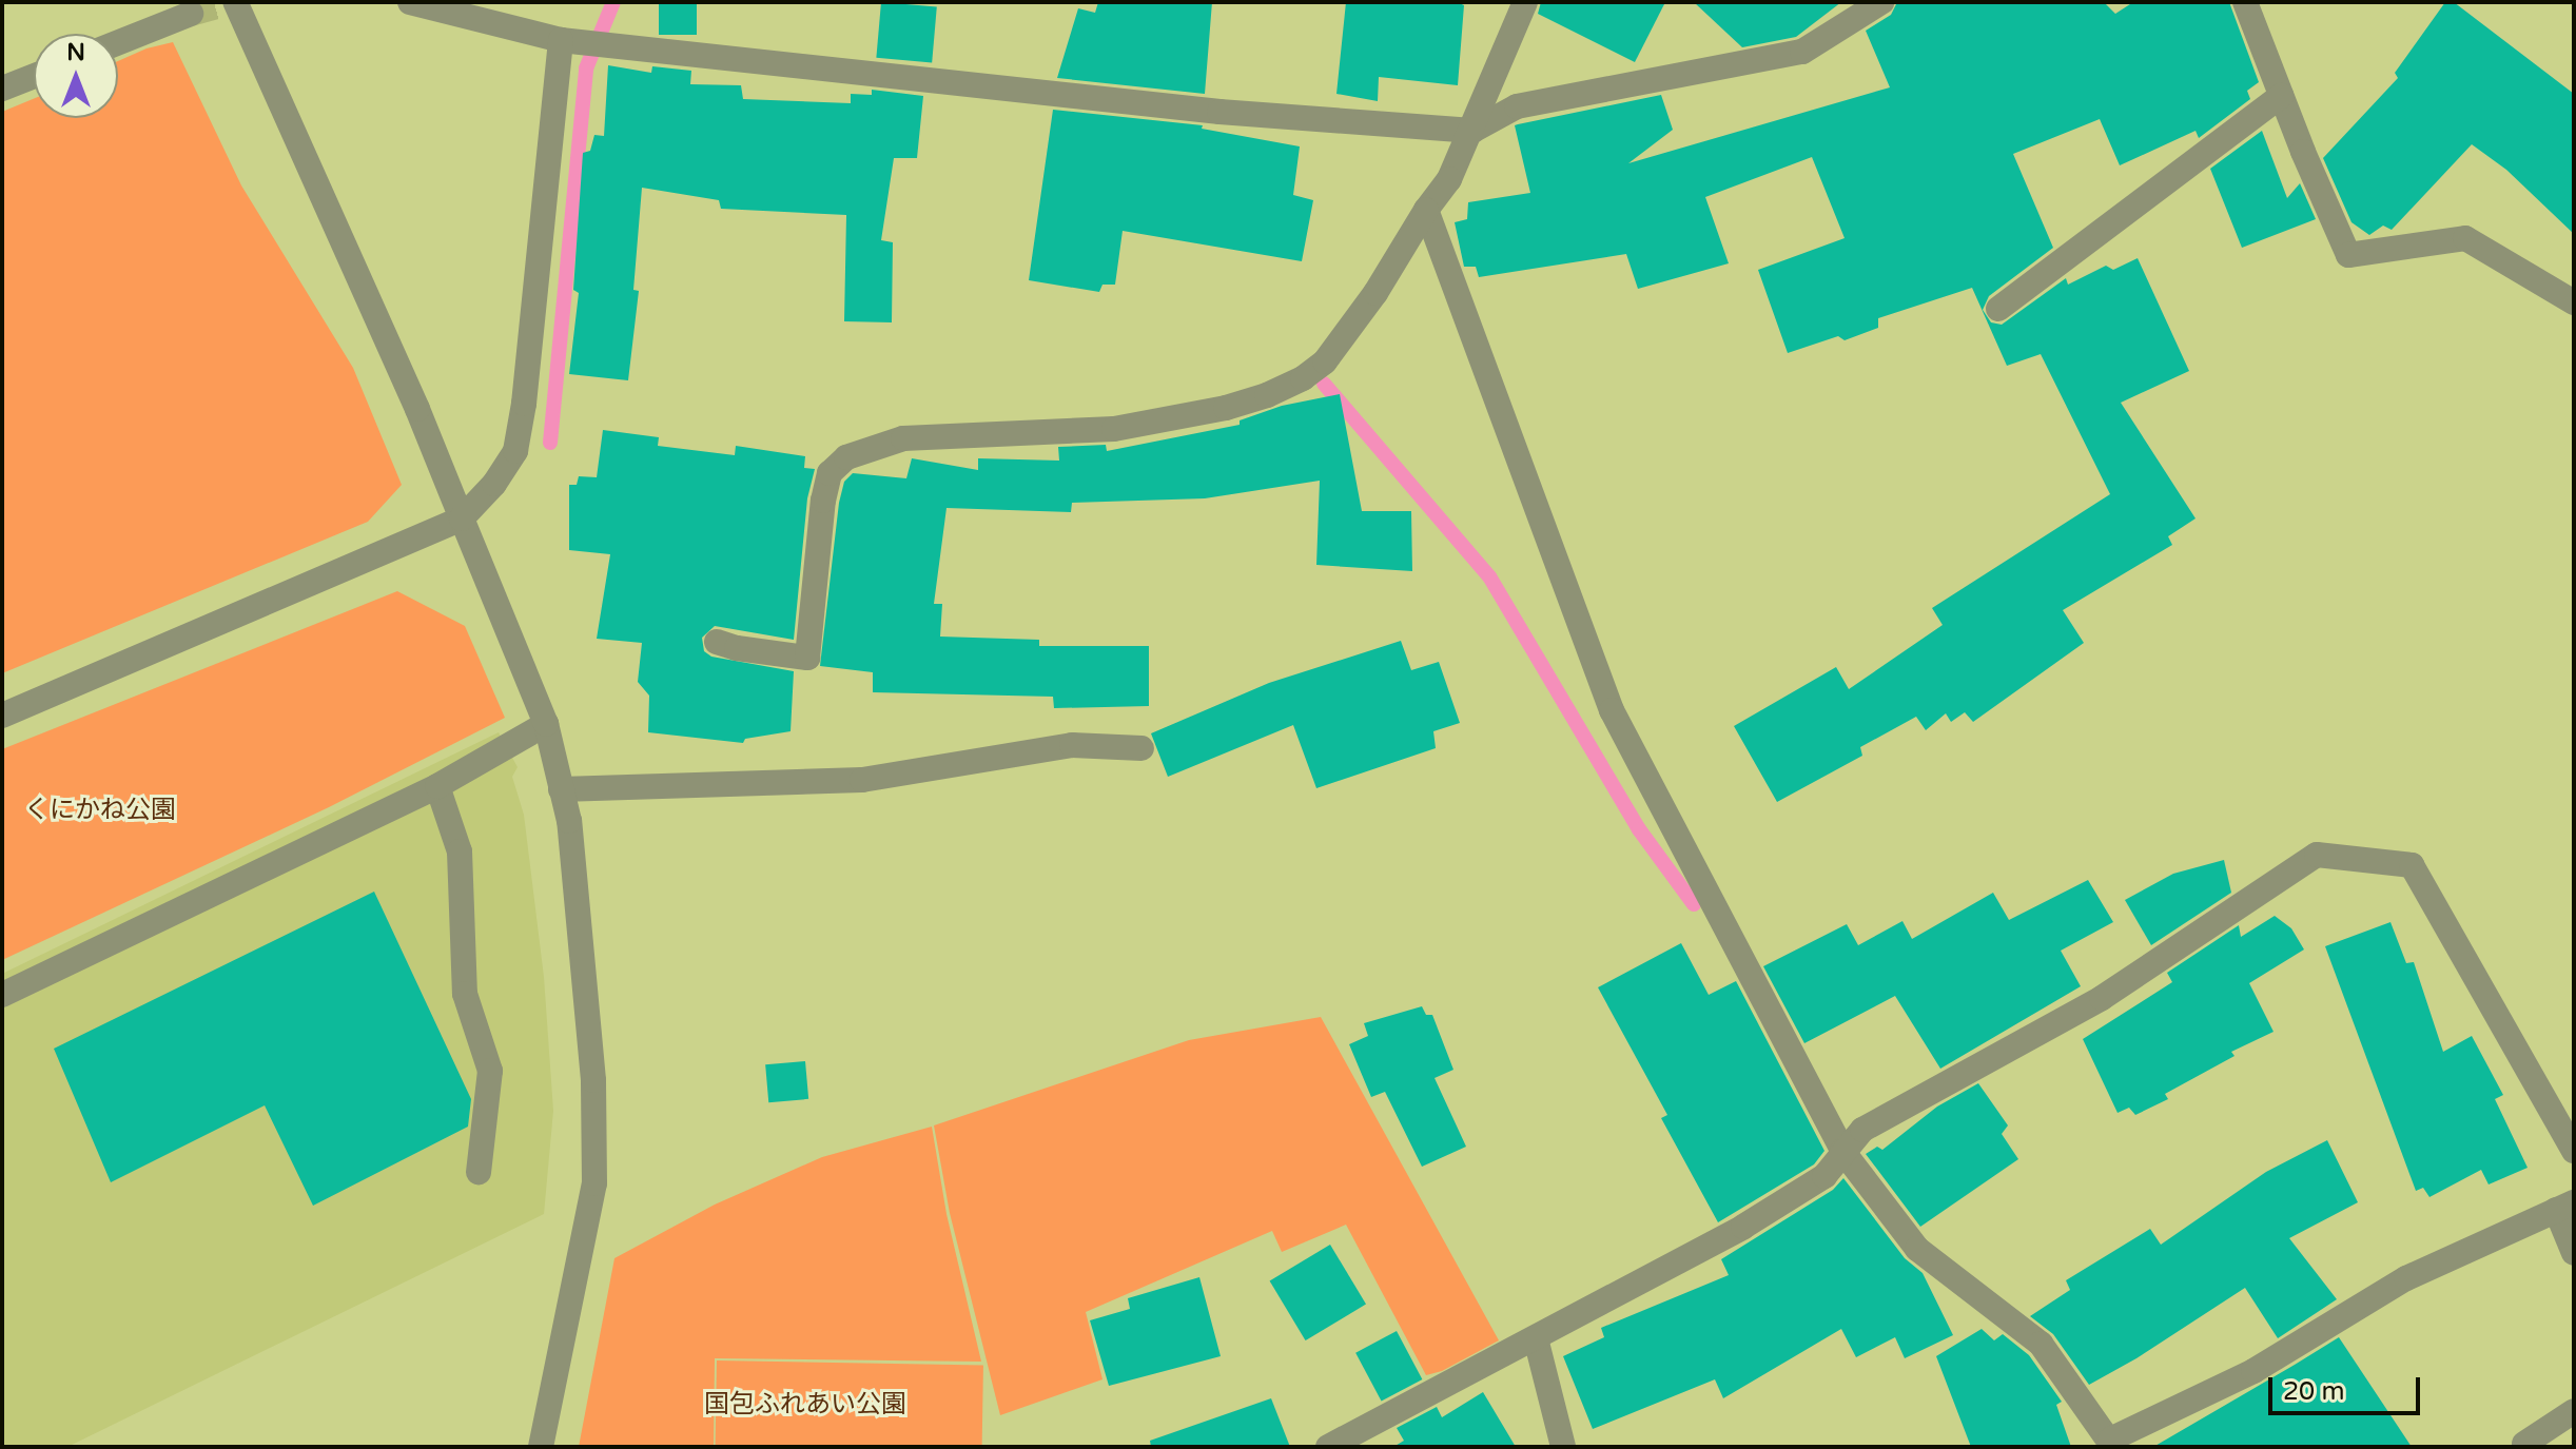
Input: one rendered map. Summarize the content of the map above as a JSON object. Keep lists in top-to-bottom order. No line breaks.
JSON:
{"parks":["くにかね公園","国包ふれあい公園"],"scale_bar":"20 m","north":"top"}
